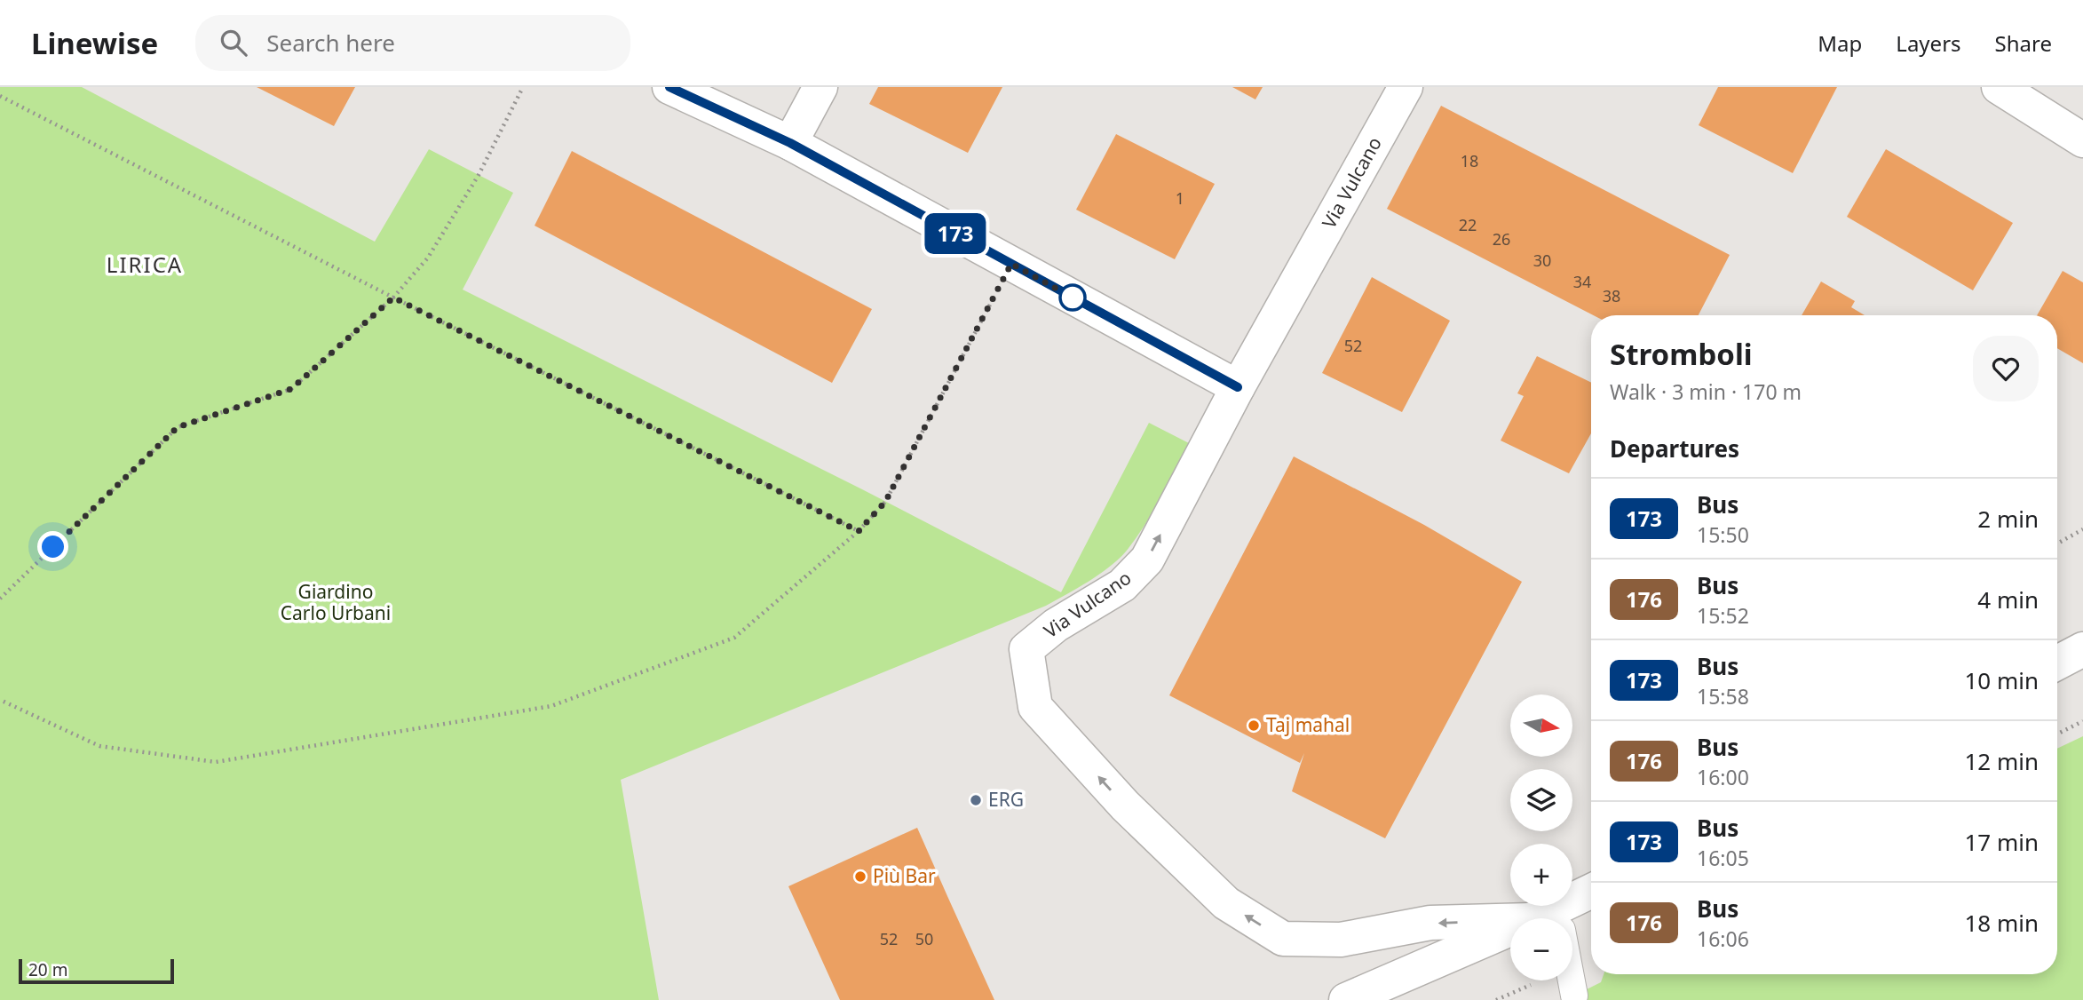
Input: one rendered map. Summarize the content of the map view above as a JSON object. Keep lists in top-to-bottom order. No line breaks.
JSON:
{"streets":{"street":["Via Vulcano"]},"districts":["LIRICA"],"parks":["Giardino Carlo Urbani"],"places":["Taj mahal","ERG","Più Bar"],"lines":["bus line 173"],"house_numbers":["18","1","22","26","30","34","38","52","52","50"],"scale_bar":"20 m","north":"right","page":{"header":"Linewise","search":"Search here","nav":["Map","Layers","Share"],"on_map":"173","heading":[["Stromboli","Walk · 3 min · 170 m"],"Departures"],"list":[{"mark":"173","name":"Bus","note":"15:50","value":"2 min"},{"mark":"176","name":"Bus","note":"15:52","value":"4 min"},{"mark":"173","name":"Bus","note":"15:58","value":"10 min"},{"mark":"176","name":"Bus","note":"16:00","value":"12 min"},{"mark":"173","name":"Bus","note":"16:05","value":"17 min"},{"mark":"176","name":"Bus","note":"16:06","value":"18 min"}],"map_buttons":["+","−"],"scale":"20 m"}}
